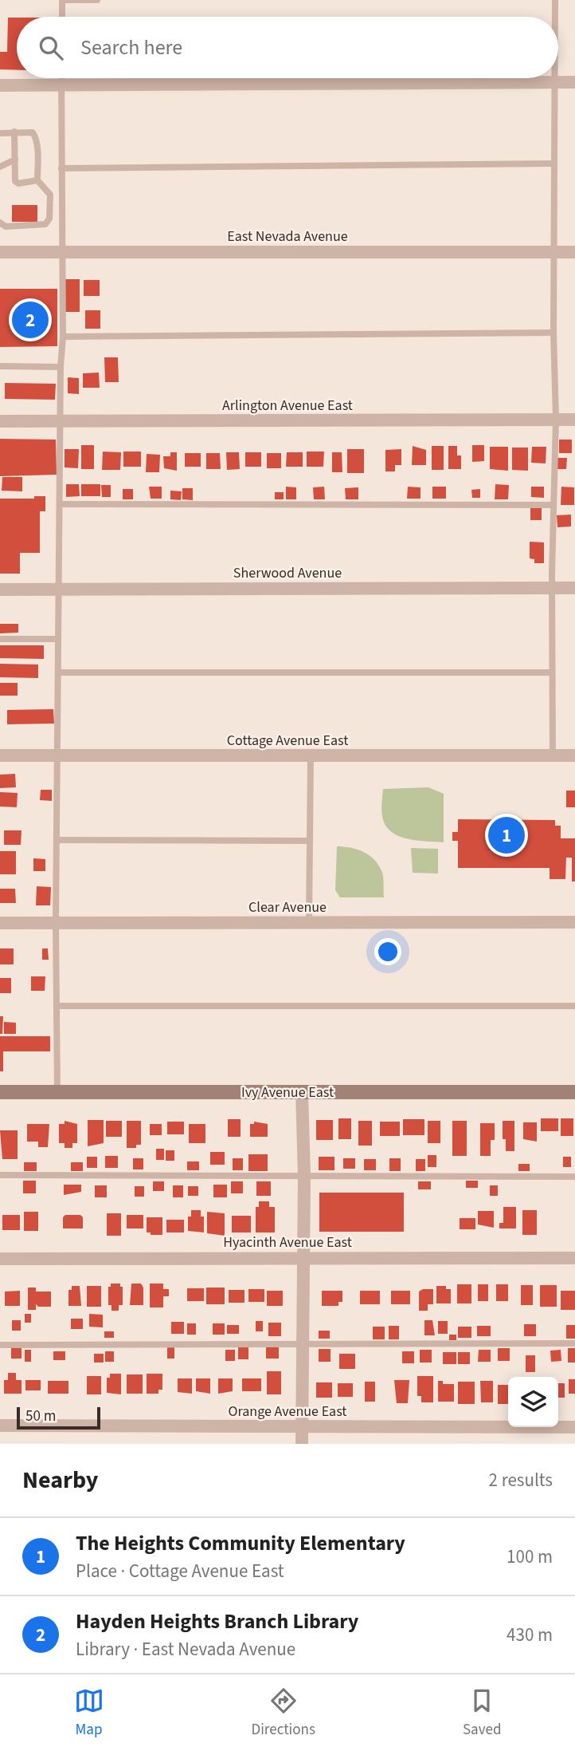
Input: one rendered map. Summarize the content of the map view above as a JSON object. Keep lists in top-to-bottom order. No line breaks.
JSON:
{"streets":{"street":["East Nevada Avenue","Arlington Avenue East","Sherwood Avenue","Cottage Avenue East","Clear Avenue","Ivy Avenue East","Hyacinth Avenue East","Orange Avenue East"]},"scale_bar":"50 m","page":{"search":"Search here","pins":["2","1"],"scale":"50 m","heading":["Nearby","2 results"],"list":[{"mark":"1","name":"The Heights Community Elementary","note":"Place · Cottage Avenue East","value":"100 m"},{"mark":"2","name":"Hayden Heights Branch Library","note":"Library · East Nevada Avenue","value":"430 m"}],"nav":["Map","Directions","Saved"]}}
